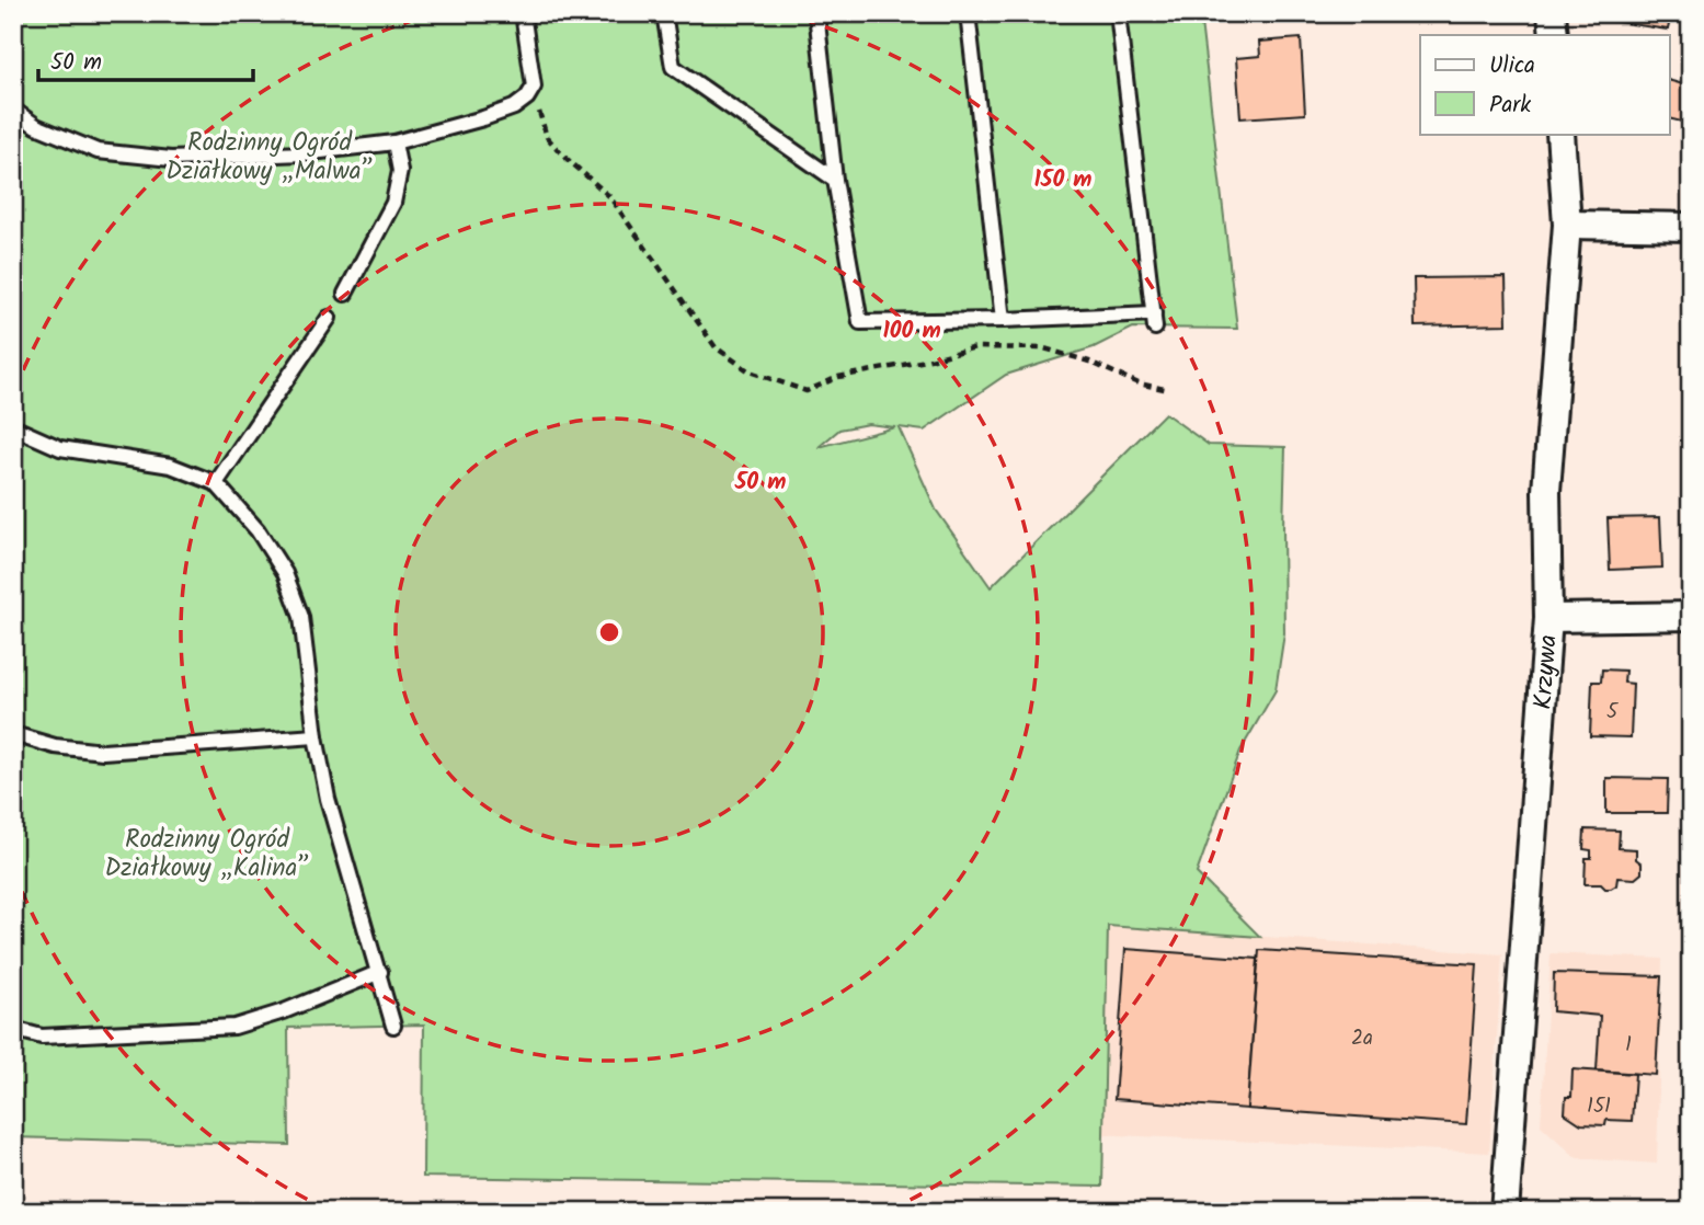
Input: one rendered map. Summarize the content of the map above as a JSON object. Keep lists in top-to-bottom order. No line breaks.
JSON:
{"streets":{"street":["Krzywa"]},"parks":["Rodzinny Ogród Działkowy „Malwa”","Rodzinny Ogród Działkowy „Kalina”"],"house_numbers":["5","2a","1","151"],"legend":["Ulica","Park"],"scale_bar":"50 m","rings":["150 m","100 m","50 m"]}
